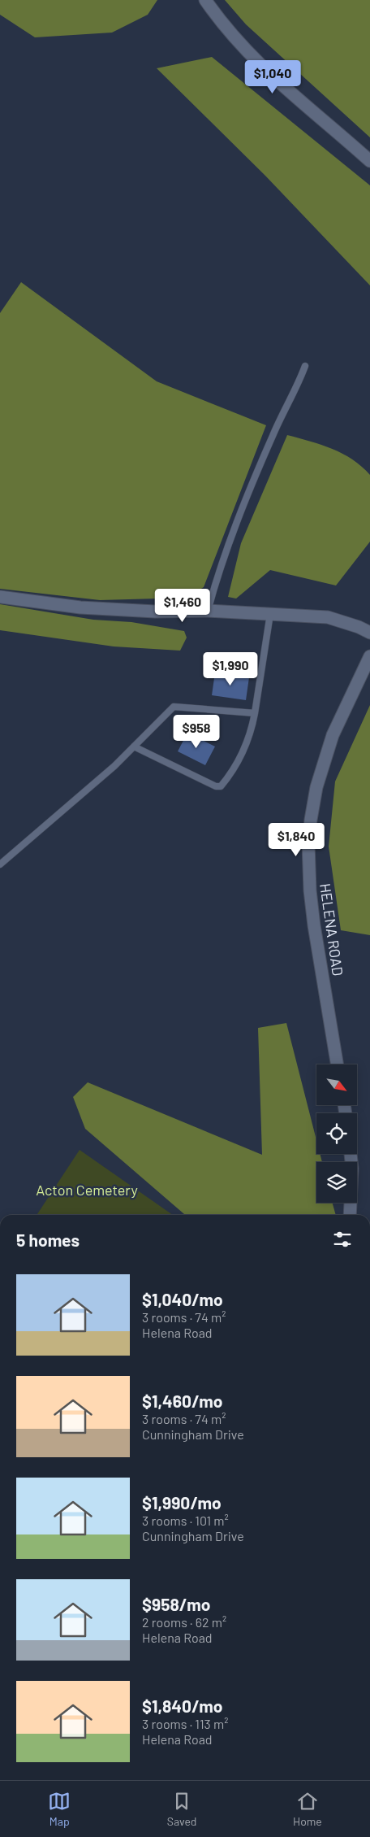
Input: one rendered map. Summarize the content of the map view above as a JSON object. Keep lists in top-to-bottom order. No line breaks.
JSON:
{"streets":{"main road":["HELENA ROAD"]},"parks":["Acton Cemetery"],"north":"bottom right","page":{"price":["$1,040","$1,460","$1,990","$958","$1,840"],"heading":"5 homes","list":[{"name":"$1,040/mo","note":"3 rooms · 74 m² · Helena Road"},{"name":"$1,460/mo","note":"3 rooms · 74 m² · Cunningham Drive"},{"name":"$1,990/mo","note":"3 rooms · 101 m² · Cunningham Drive"},{"name":"$958/mo","note":"2 rooms · 62 m² · Helena Road"},{"name":"$1,840/mo","note":"3 rooms · 113 m² · Helena Road"}],"tabs":["Map","Saved","Home"]}}
